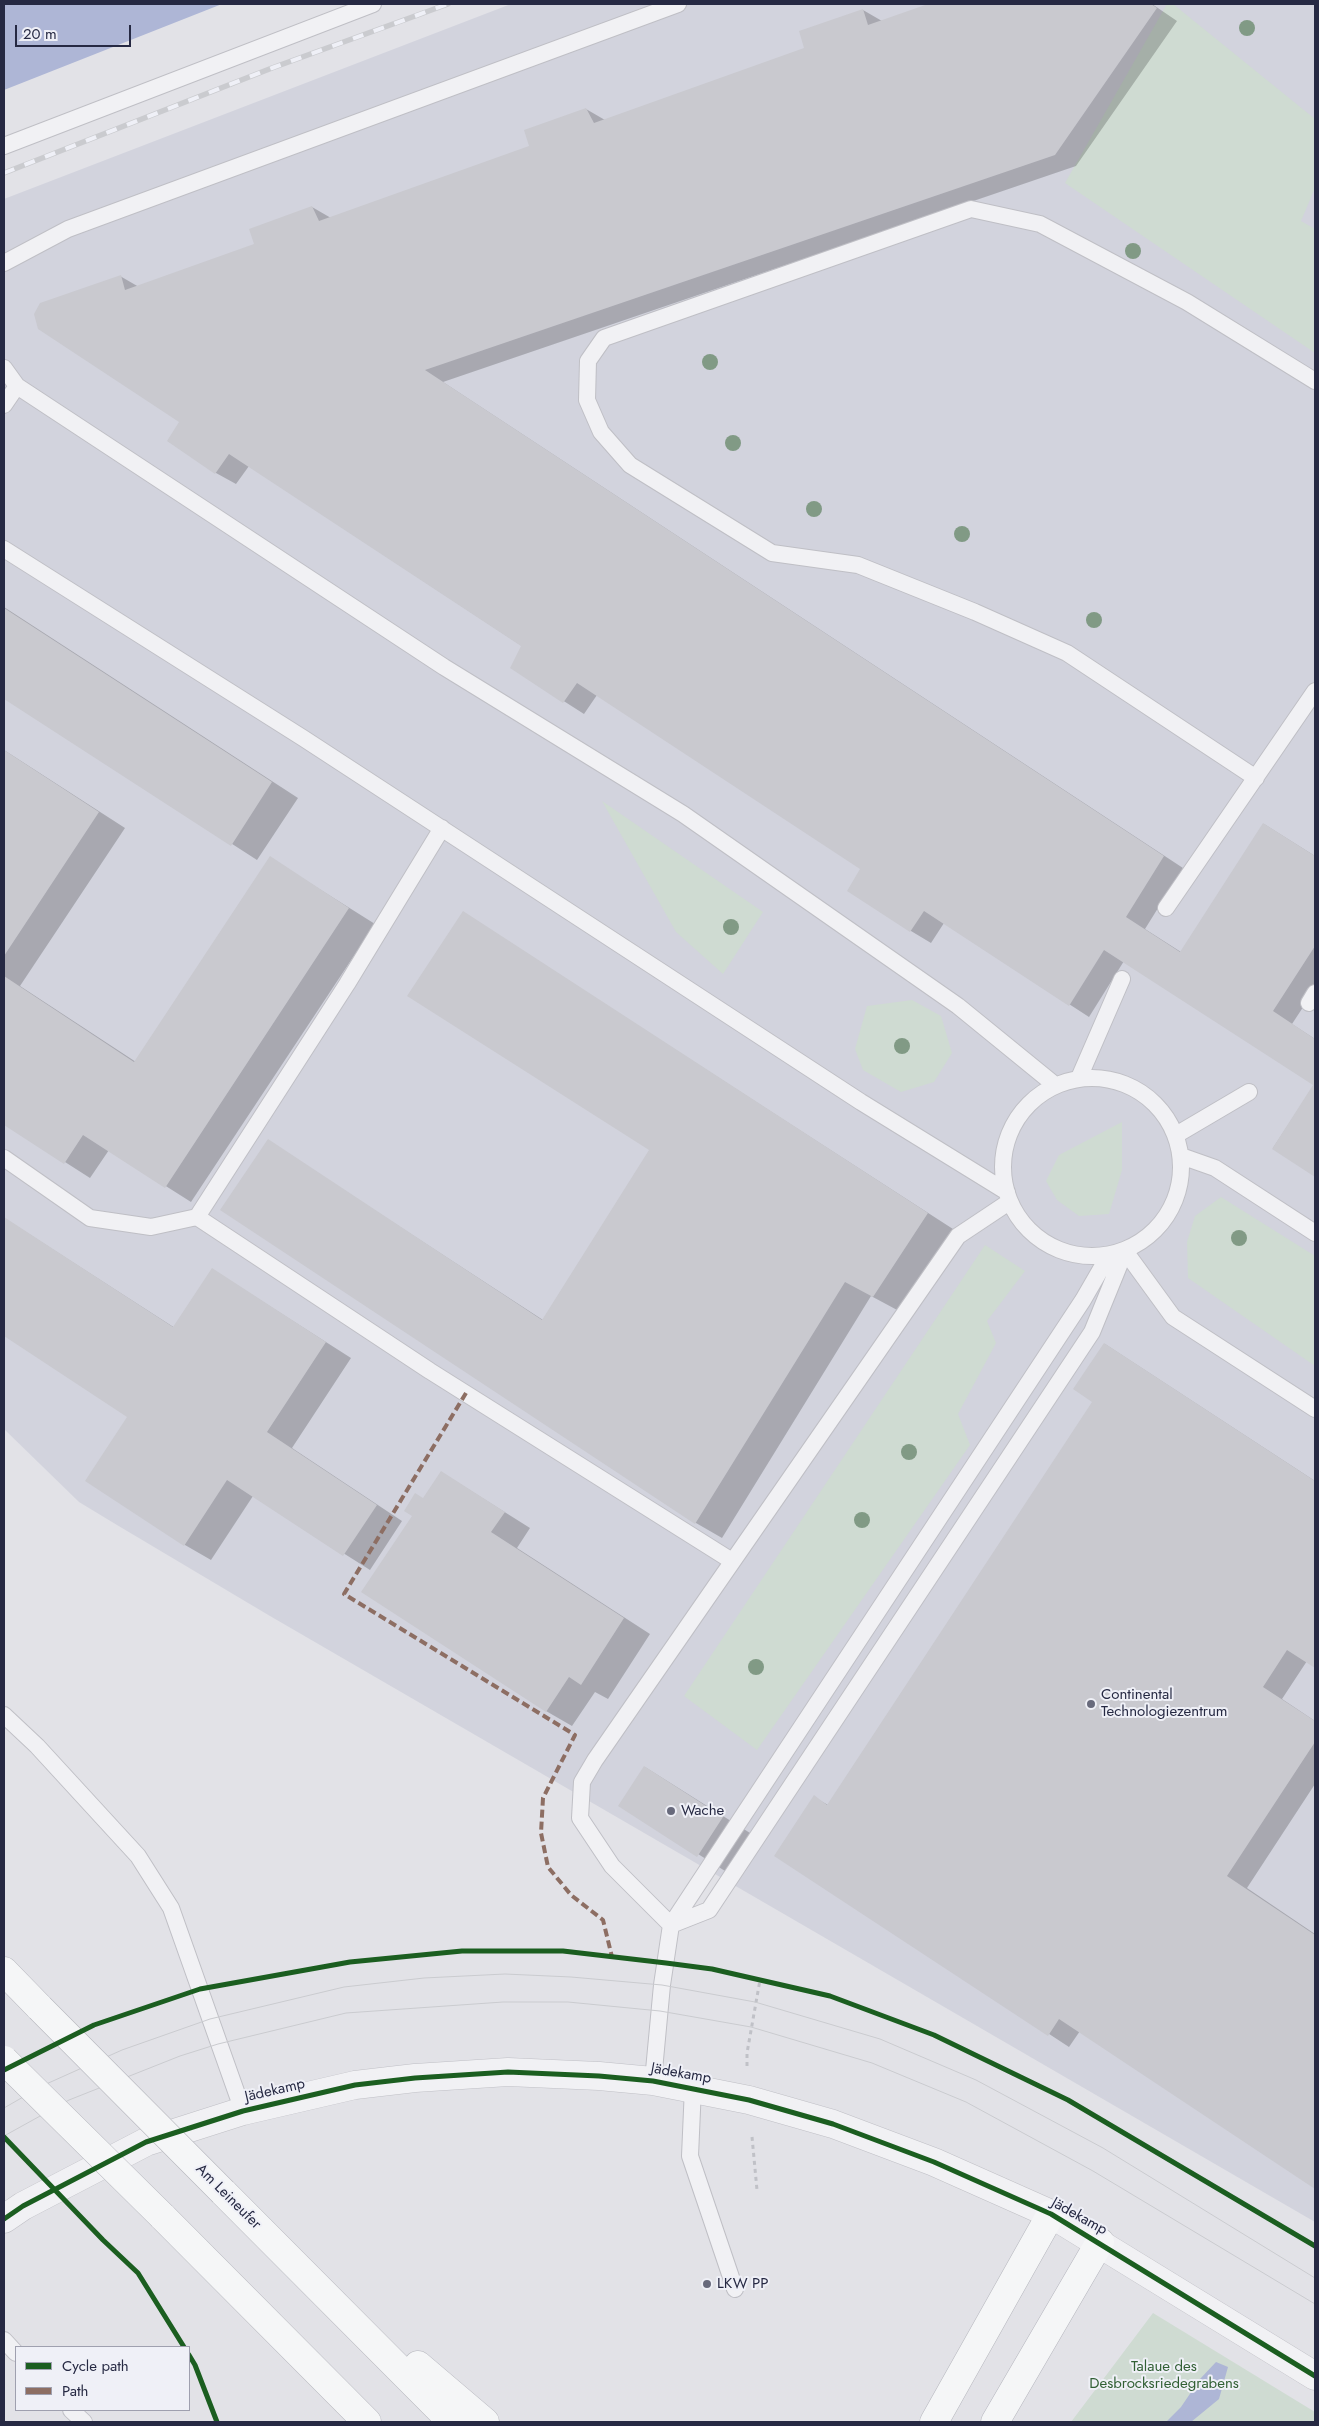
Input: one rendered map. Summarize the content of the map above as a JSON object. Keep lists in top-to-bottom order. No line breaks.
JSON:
{"streets":{"highway":["Am Leineufer"],"street":["Jädekamp"]},"parks":["Talaue des Desbrocksriedegrabens"],"places":["Continental Technologiezentrum","Wache","LKW PP"],"legend":["Cycle path","Path"],"scale_bar":"20 m"}
